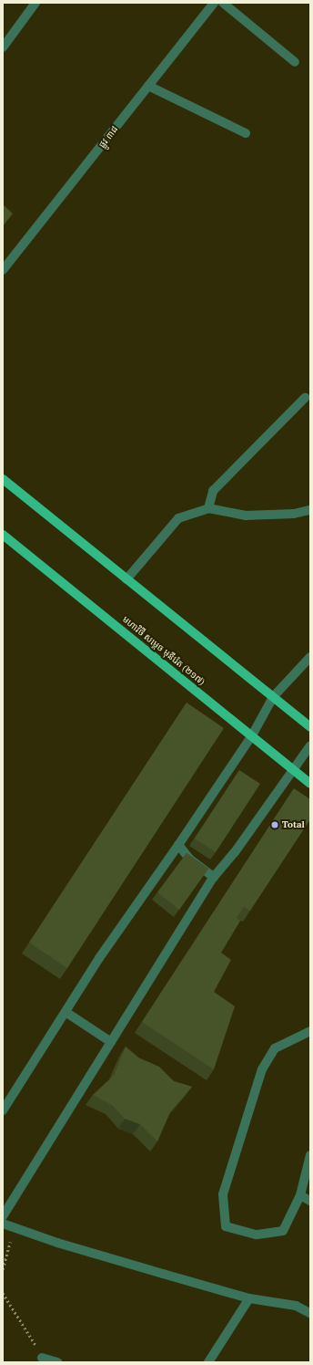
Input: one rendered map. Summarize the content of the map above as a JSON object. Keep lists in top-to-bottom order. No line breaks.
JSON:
{"streets":{"main road":["មហាវិថី សម្តេច មុនីរ៉េត (២១៧)"],"street":["ផ្លូវ ៣៨"]},"places":["Total"]}
